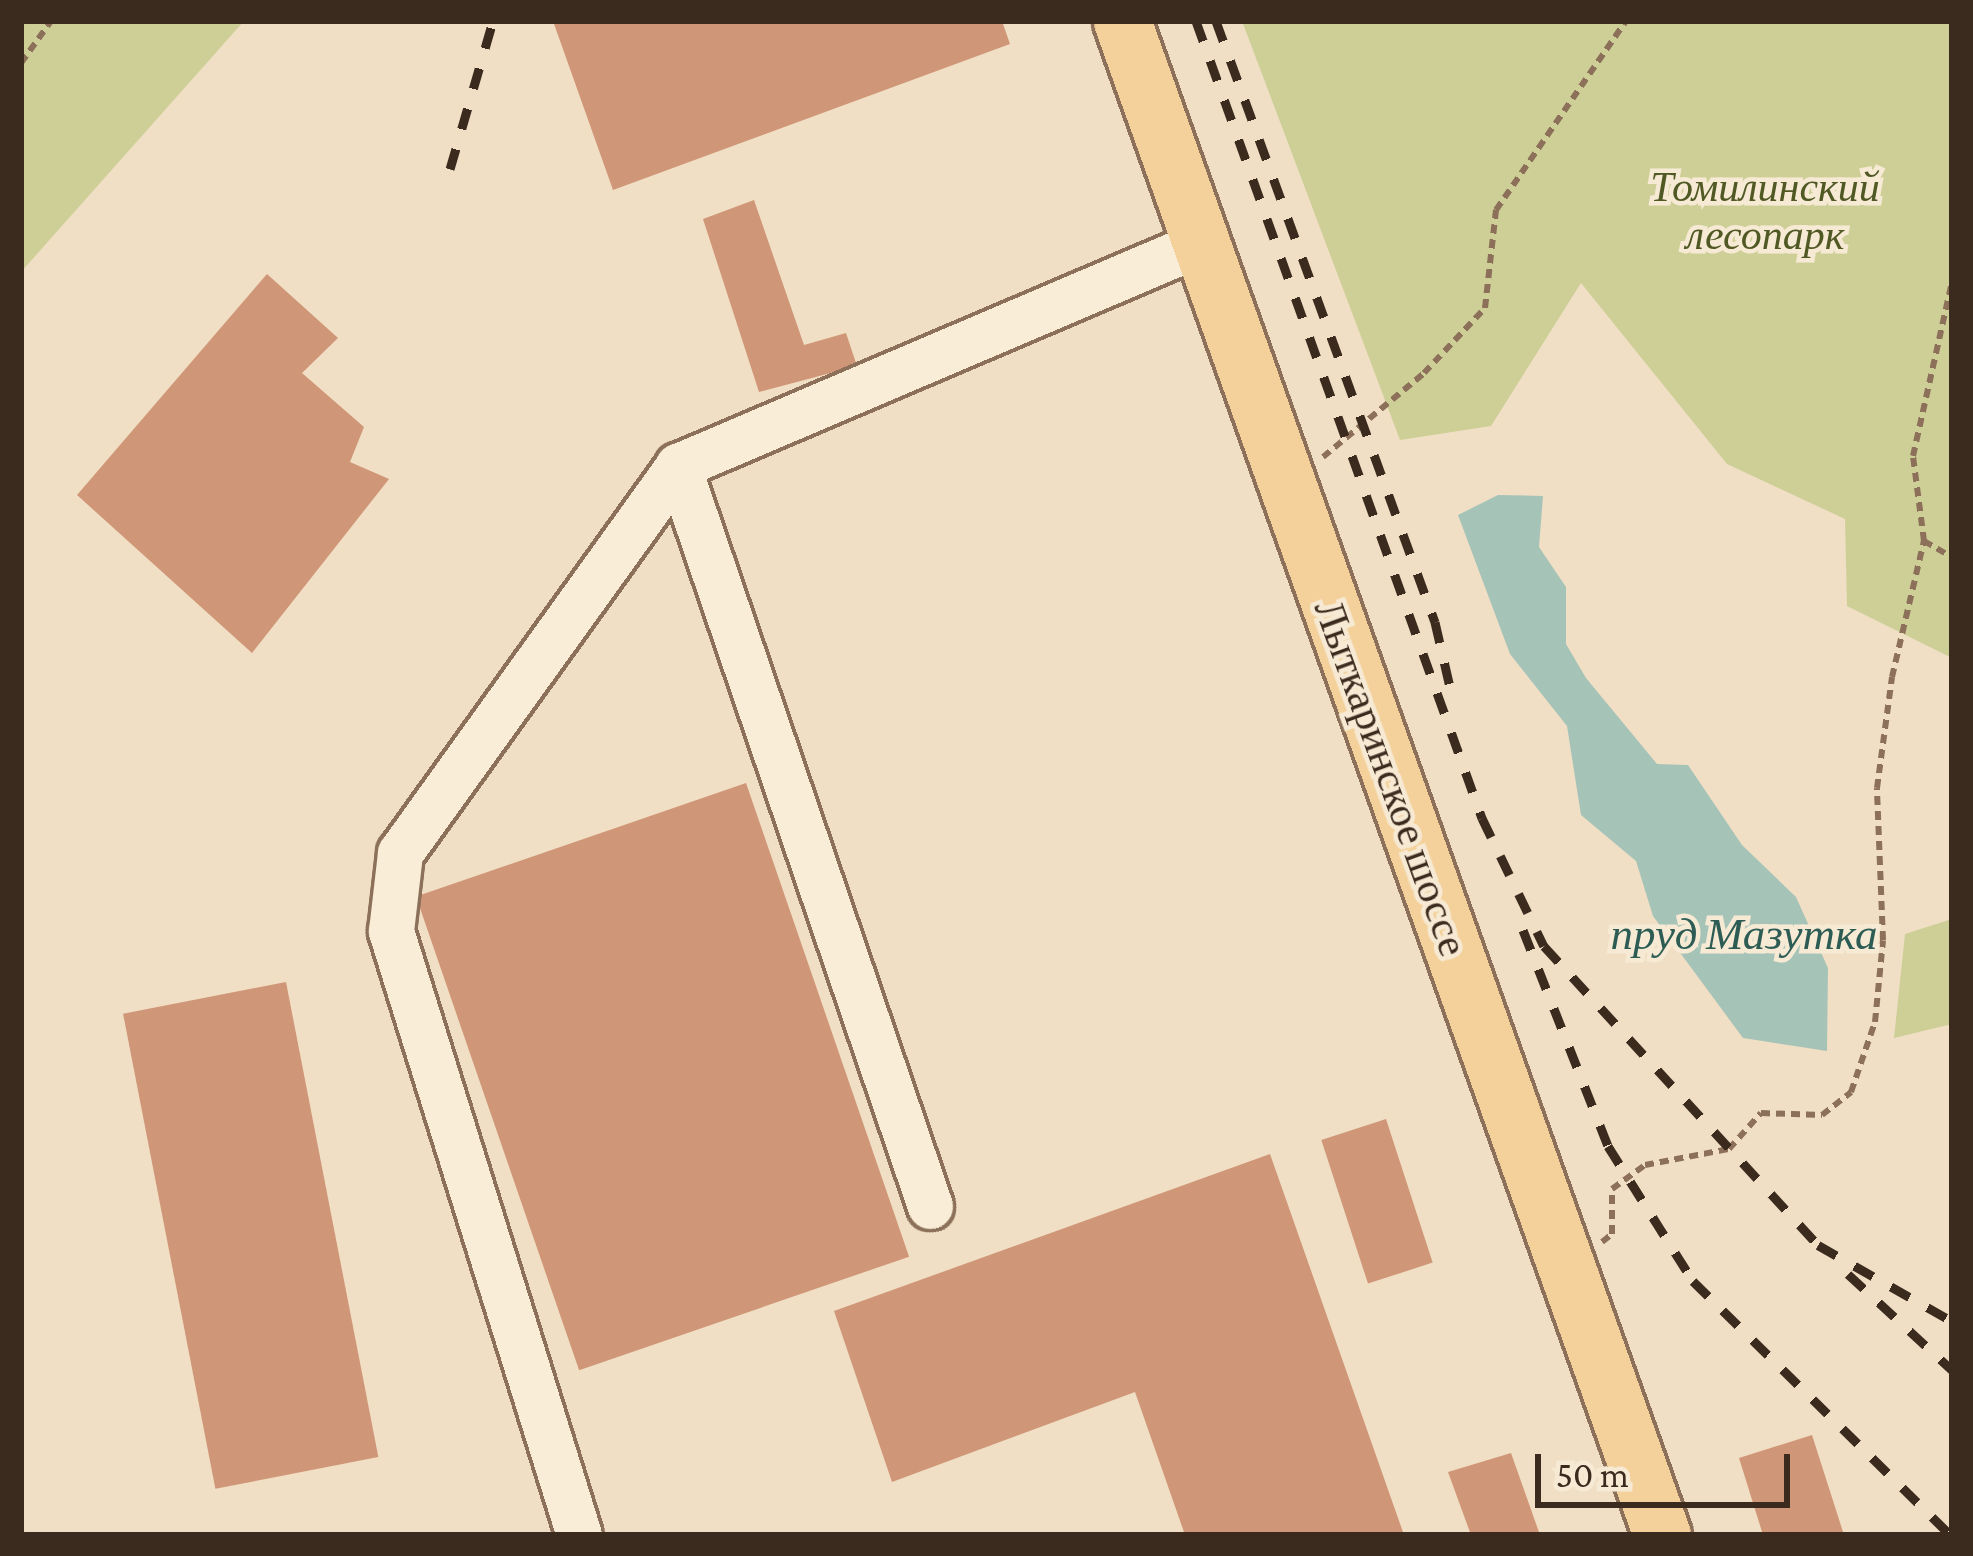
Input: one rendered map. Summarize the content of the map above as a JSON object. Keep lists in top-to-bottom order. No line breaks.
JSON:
{"streets":{"main road":["Лыткаринское шоссе"]},"water":["пруд Мазутка"],"parks":["Томилинский лесопарк"],"scale_bar":"50 m"}
